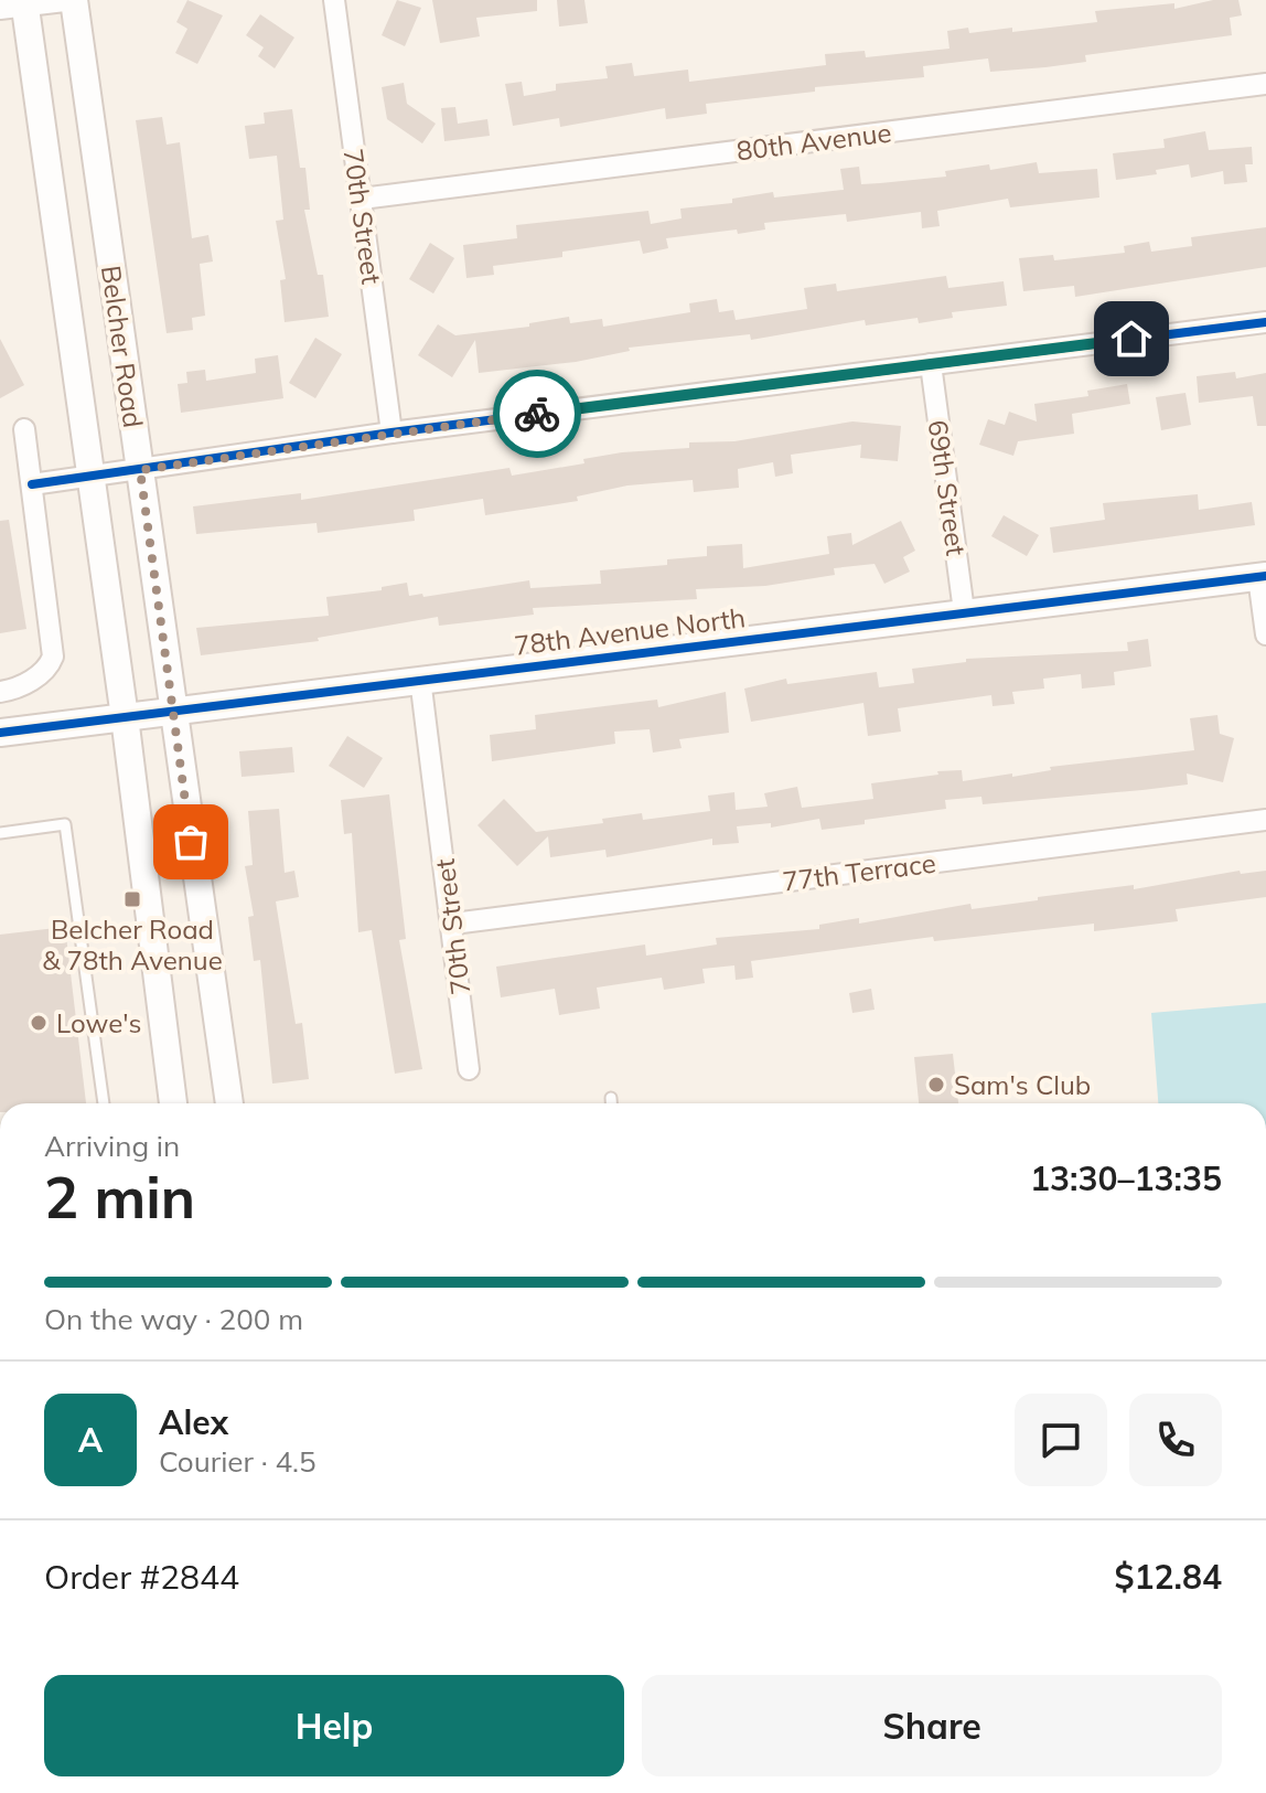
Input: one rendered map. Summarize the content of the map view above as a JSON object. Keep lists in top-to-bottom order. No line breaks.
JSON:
{"streets":{"main road":["Belcher Road","78th Avenue North"],"street":["80th Avenue","70th Street","69th Street","77th Terrace"]},"crossings":[["80th Avenue","70th Street"],["70th Street","78th Avenue North"],["70th Street","77th Terrace"],["Belcher Road","78th Avenue North"],["69th Street","78th Avenue North"]],"places":{"transit":["Belcher Road & 78th Avenue"],"other":["Lowe's","Sam's Club"]},"page":{"heading":["2 min","Arriving in","13:30–13:35"],"panel":["Alex","Courier · 4.5","Order #2844","$12.84"],"bar":"On the way · 200 m","round":"A","buttons":["Help","Share"]}}
